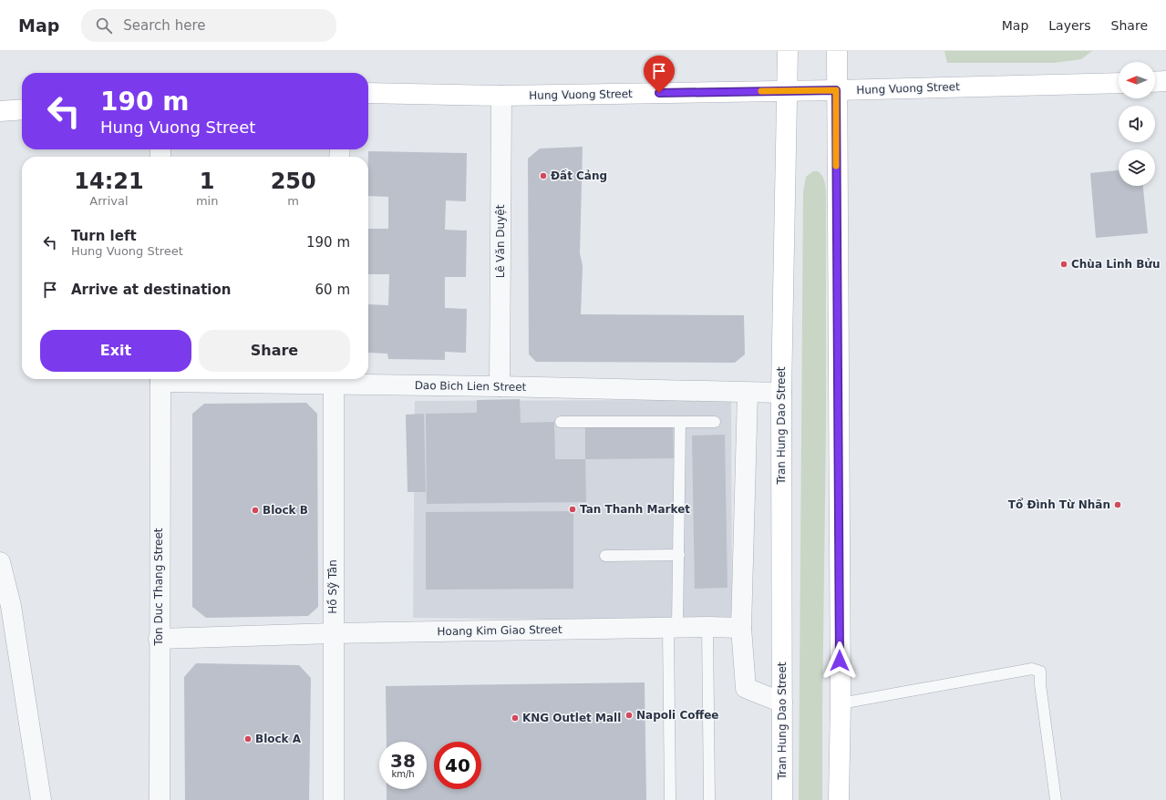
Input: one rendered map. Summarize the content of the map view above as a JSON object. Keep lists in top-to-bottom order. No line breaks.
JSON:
{"streets":{"street":["Hung Vuong Street","Lê Văn Duyệt","Dao Bich Lien Street","Tran Hung Dao Street","Ton Duc Thang Street","Hồ Sỹ Tân","Hoang Kim Giao Street"]},"crossings":[["Hung Vuong Street","Lê Văn Duyệt"],["Hung Vuong Street","Tran Hung Dao Street"],["Lê Văn Duyệt","Dao Bich Lien Street"],["Dao Bich Lien Street","Tran Hung Dao Street"],["Dao Bich Lien Street","Hồ Sỹ Tân"],["Ton Duc Thang Street","Hoang Kim Giao Street"],["Hồ Sỹ Tân","Hoang Kim Giao Street"]],"places":["Đất Cảng","Chùa Linh Bửu","Tổ Đình Từ Nhãn","Tan Thanh Market","Block B","Napoli Coffee","KNG Outlet Mall","Block A"],"north":"left","page":{"header":"Map","search":"Search here","nav":["Map","Layers","Share"],"turn":["190 m","Hung Vuong Street"],"eta":["14:21","Arrival","1","min","250","m"],"list":[{"name":"Turn left","note":"Hung Vuong Street","value":"190 m"},{"name":"Arrive at destination","value":"60 m"}],"buttons":["Exit","Share"],"speed":"38 km/h","limit":"40"}}
